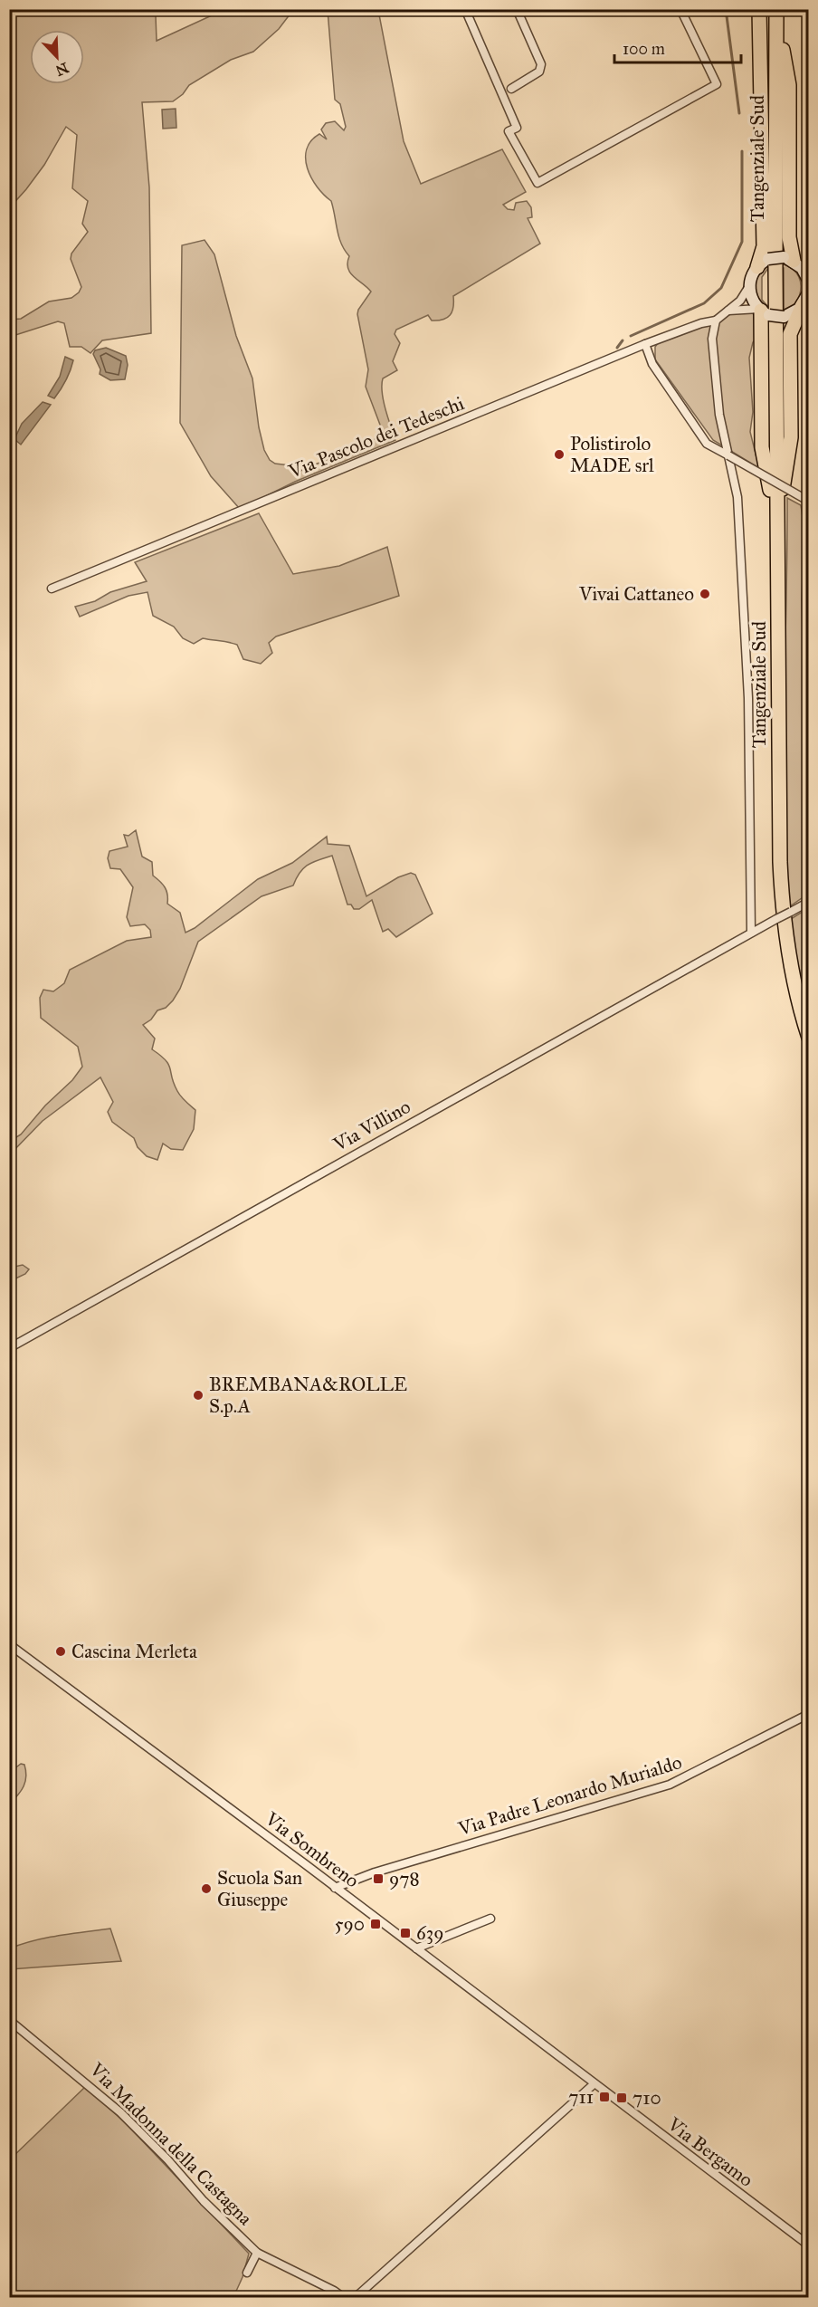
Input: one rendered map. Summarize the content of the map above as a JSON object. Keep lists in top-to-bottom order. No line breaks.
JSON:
{"streets":{"highway":["Tangenziale Sud"],"street":["Via Pascolo dei Tedeschi","Via Villino","Via Padre Leonardo Murialdo","Via Sombreno","Via Madonna della Castagna","Via Bergamo"]},"crossings":[["Via Padre Leonardo Murialdo","Via Sombreno"],["Via Sombreno","Via Bergamo"]],"places":{"other":["Polistirolo MADE srl","Vivai Cattaneo","BREMBANA&ROLLE S.p.A","Cascina Merleta","Scuola San Giuseppe"],"transit":["978","590","639","711","710"]},"scale_bar":"100 m","north":"bottom right"}
